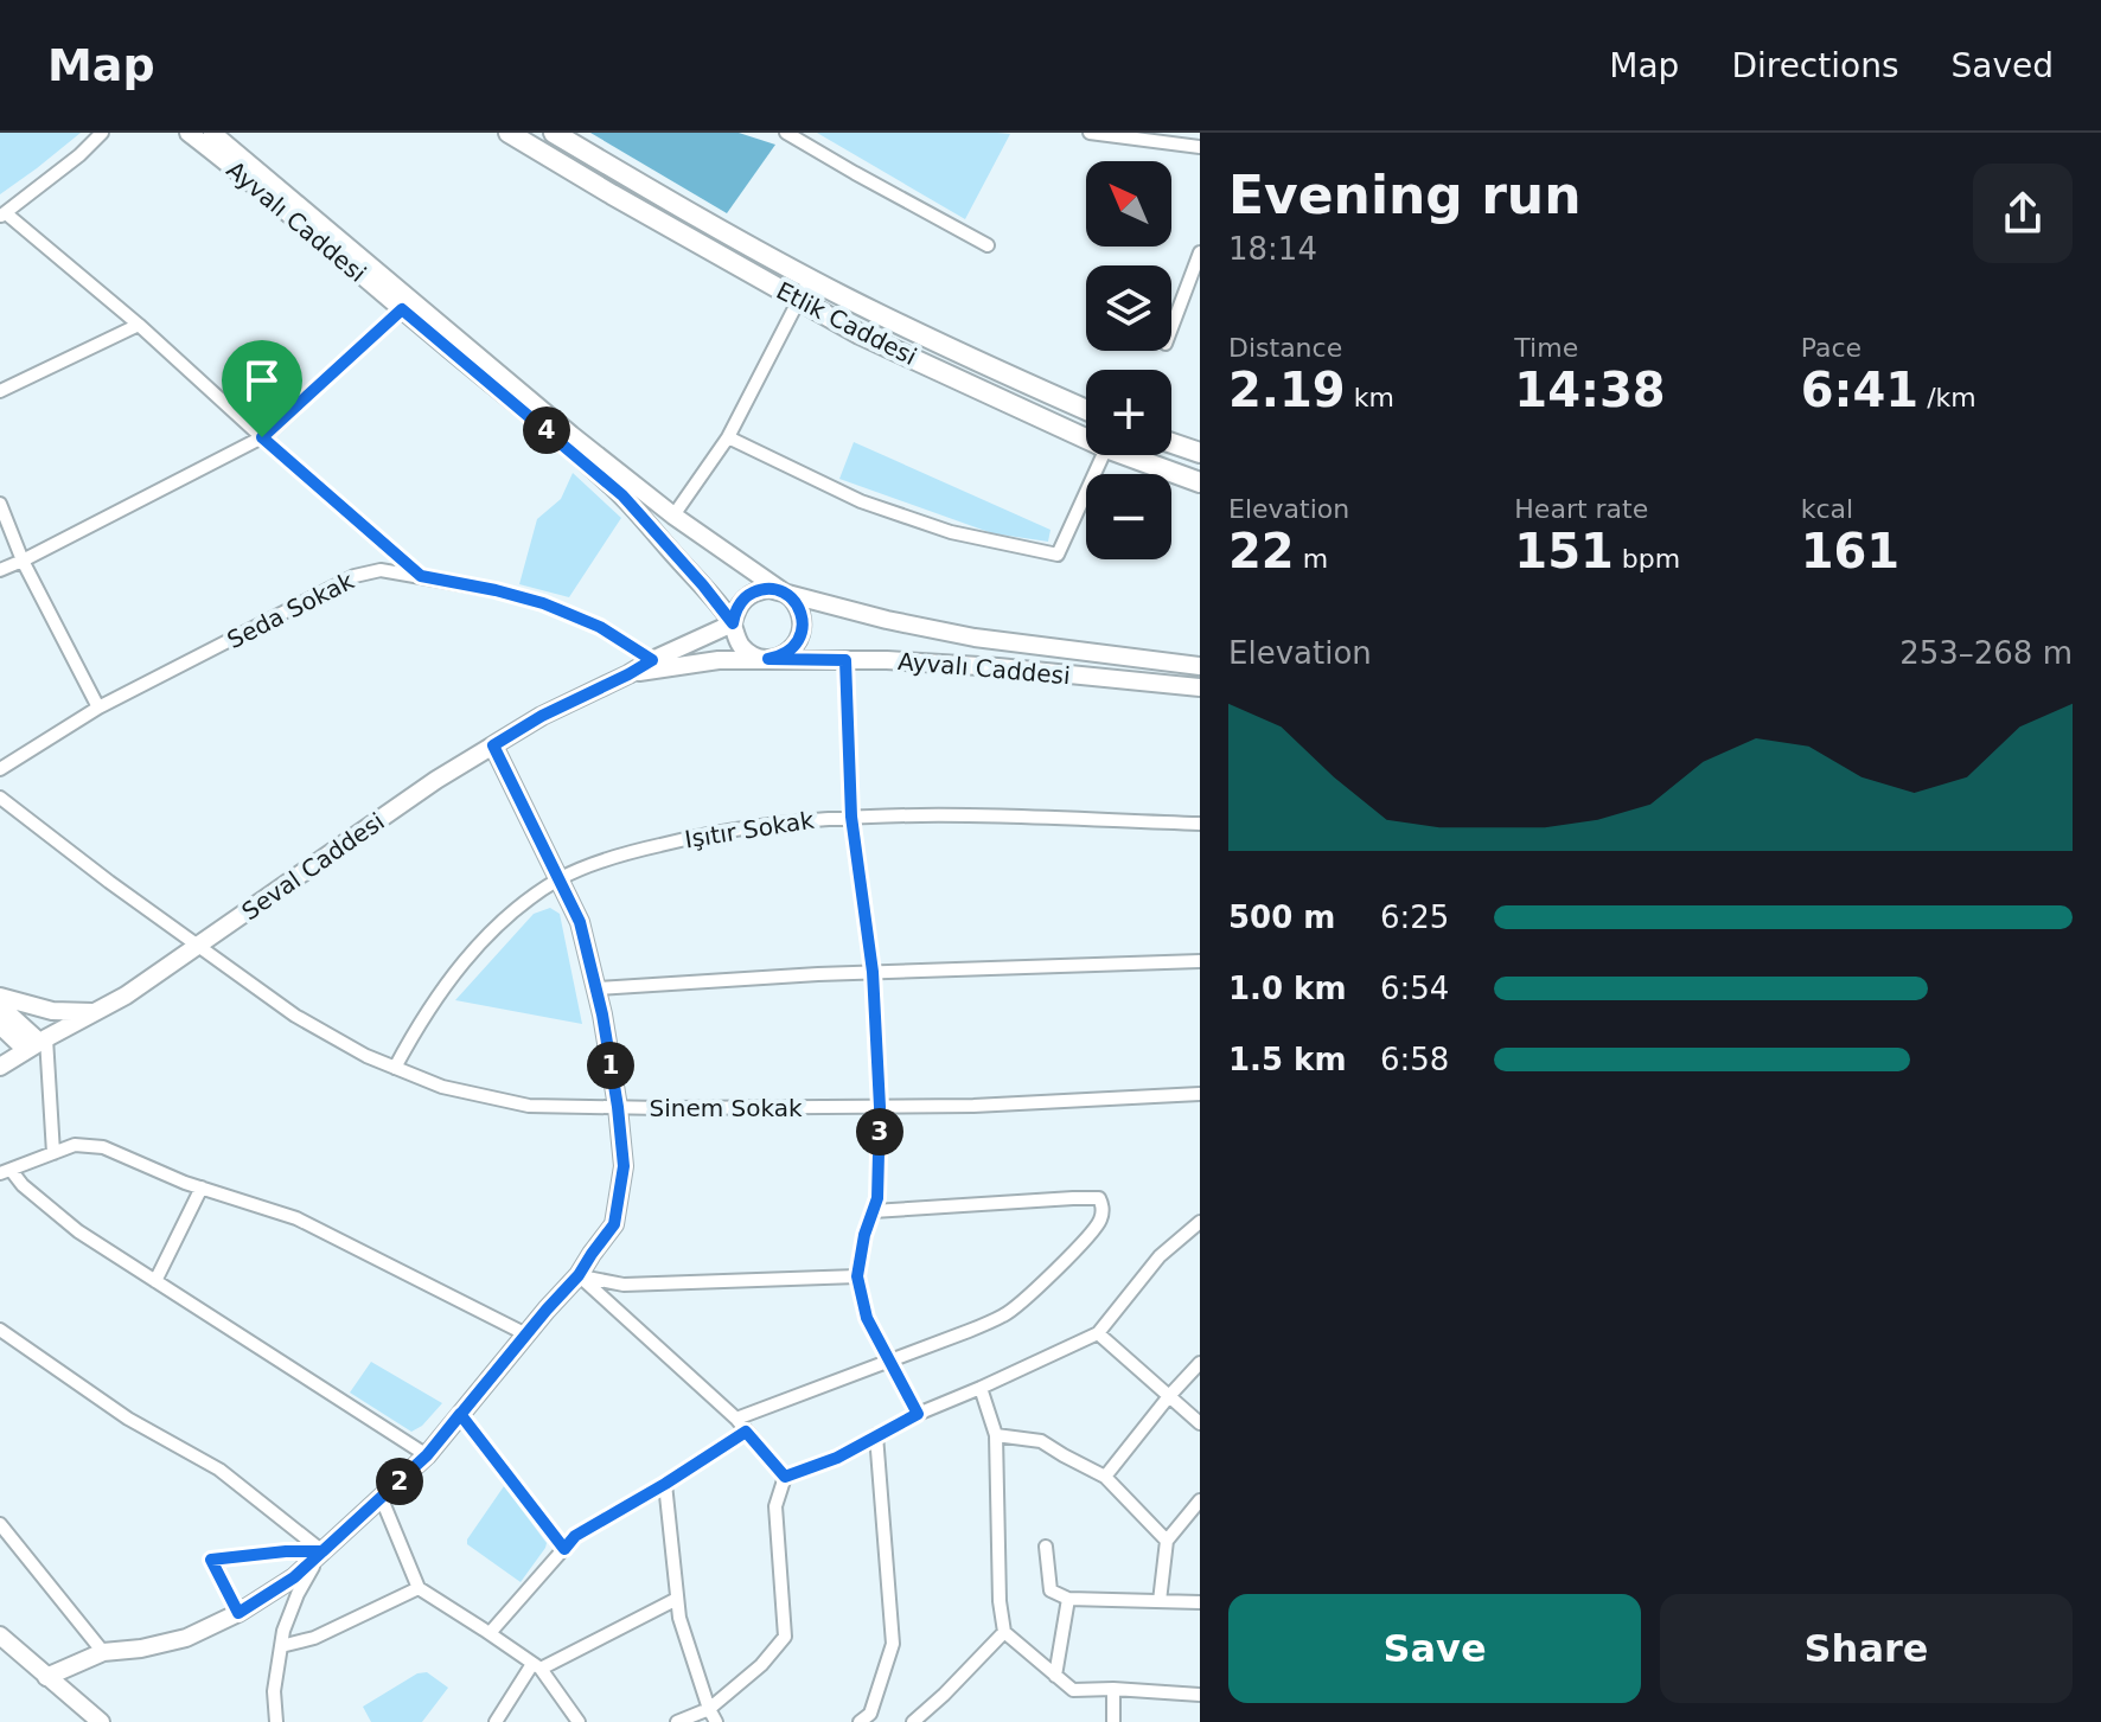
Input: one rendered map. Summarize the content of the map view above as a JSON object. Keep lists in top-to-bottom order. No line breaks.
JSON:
{"streets":{"main road":["Ayvalı Caddesi","Etlik Caddesi","Seval Caddesi"],"street":["Seda Sokak","Işıtır Sokak","Sinem Sokak"]},"crossings":[["Ayvalı Caddesi","Seval Caddesi"],["Seda Sokak","Seval Caddesi"],["Işıtır Sokak","Sinem Sokak"],["Seval Caddesi","Sinem Sokak"]],"north":"top left","page":{"header":"Map","nav":["Map","Directions","Saved"],"heading":["Evening run","18:14"],"map_buttons":["+","−"],"stats":[["Distance","2.19 km"],["Time","14:38"],["Pace","6:41 /km"],["Elevation","22 m"],["Heart rate","151 bpm"],["kcal","161"]],"pins":["4","1","3","2"],"chart":["Elevation","253–268 m"],"list":[{"name":"500 m","note":"6:25"},{"name":"1.0 km","note":"6:54"},{"name":"1.5 km","note":"6:58"}],"buttons":["Save","Share"]}}
